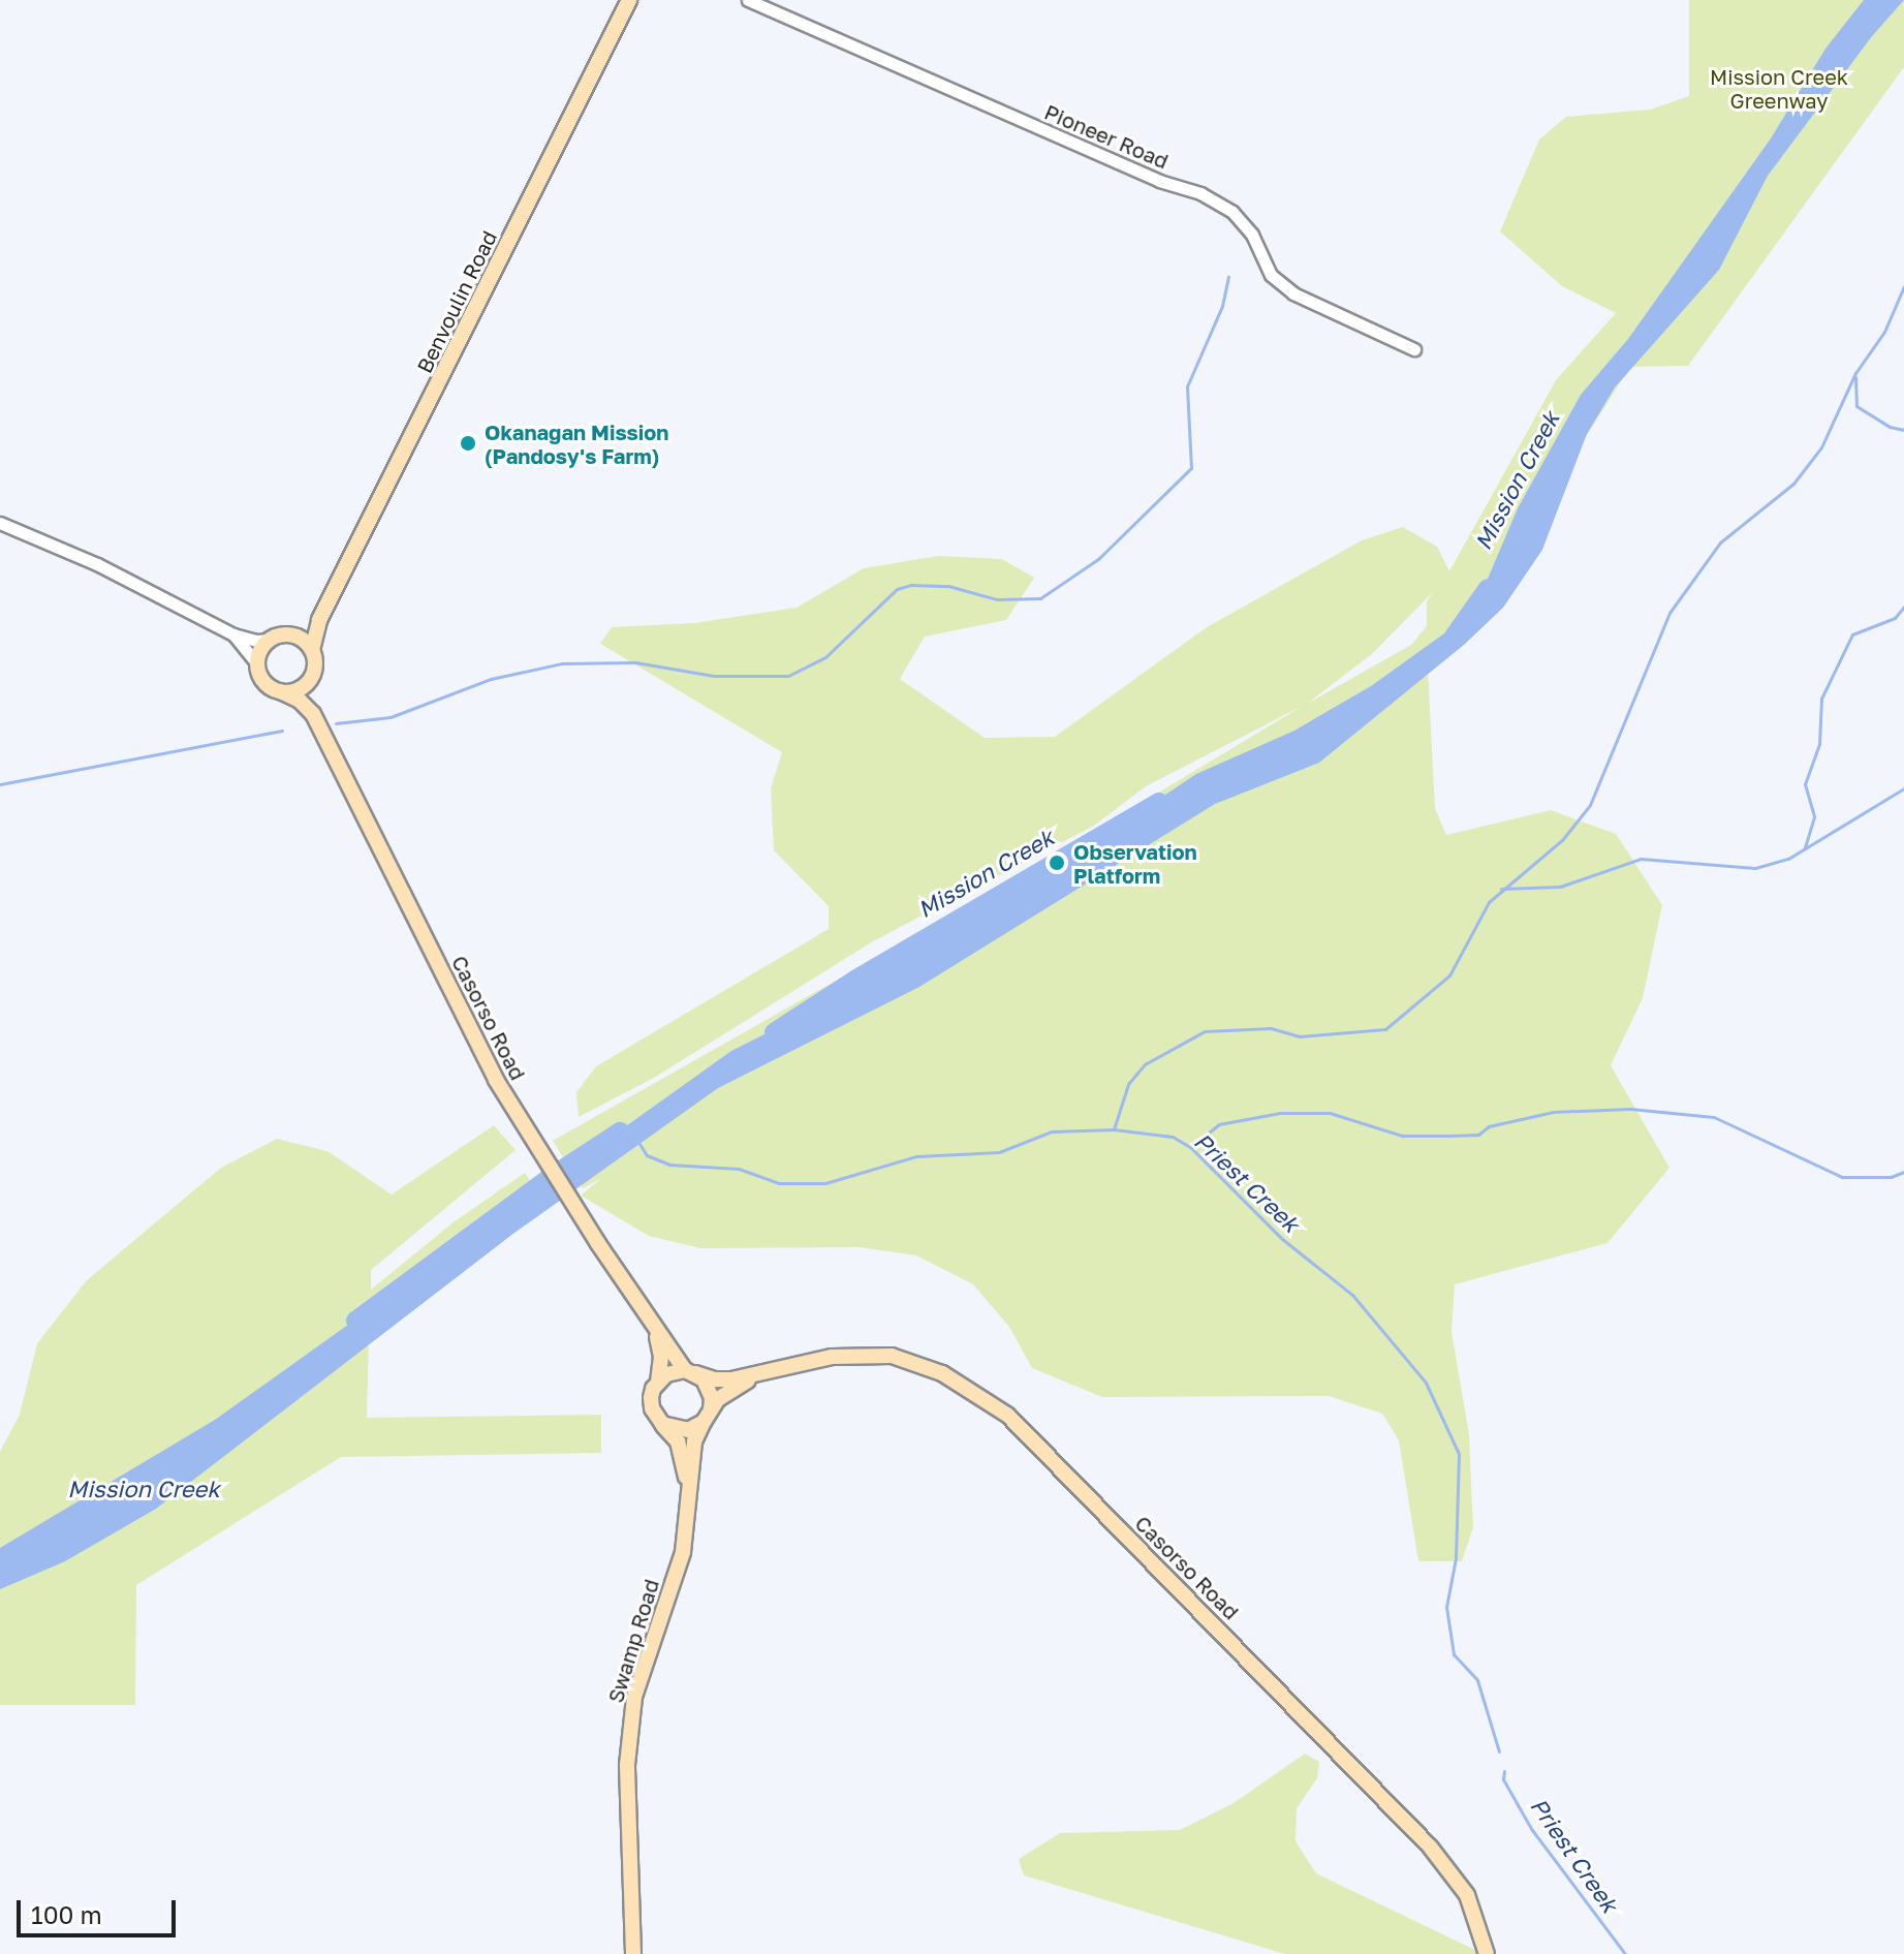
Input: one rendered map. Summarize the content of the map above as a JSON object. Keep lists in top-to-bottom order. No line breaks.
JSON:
{"streets":{"main road":["Benvoulin Road","Casorso Road","Swamp Road"],"street":["Pioneer Road"]},"crossings":[["Benvoulin Road","Casorso Road"],["Casorso Road","Swamp Road"]],"water":["Mission Creek","Priest Creek"],"parks":["Mission Creek Greenway"],"places":["Okanagan Mission (Pandosy's Farm)","Observation Platform"],"scale_bar":"100 m"}
